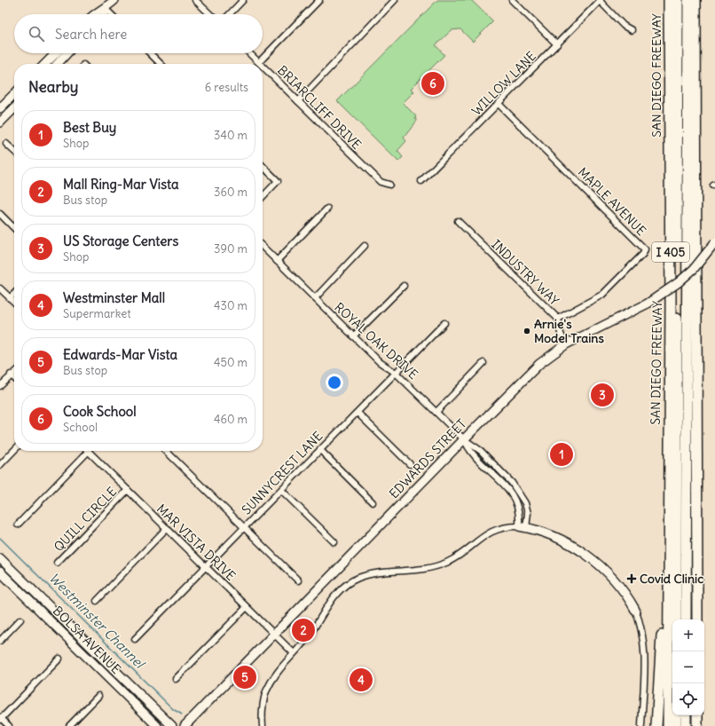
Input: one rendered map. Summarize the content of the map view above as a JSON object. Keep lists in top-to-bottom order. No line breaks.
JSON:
{"streets":{"highway":["SAN DIEGO FREEWAY","I 405"],"street":["WILLOW LANE","BRIARCLIFF DRIVE","MAPLE AVENUE","INDUSTRY WAY","ROYAL OAK DRIVE","EDWARDS STREET","SUNNYCREST LANE","QUILL CIRCLE","MAR VISTA DRIVE","BOLSA AVENUE"]},"crossings":[["WILLOW LANE","MAPLE AVENUE"],["MAPLE AVENUE","INDUSTRY WAY"],["INDUSTRY WAY","EDWARDS STREET"],["ROYAL OAK DRIVE","EDWARDS STREET"],["ROYAL OAK DRIVE","SUNNYCREST LANE"],["EDWARDS STREET","MAR VISTA DRIVE"],["SUNNYCREST LANE","MAR VISTA DRIVE"],["QUILL CIRCLE","MAR VISTA DRIVE"]],"water":["Westminster Channel"],"places":{"other":["Arnie's Model Trains"],"health":["Covid Clinic"]},"page":{"search":"Search here","heading":["Nearby","6 results"],"pins":["6","3","1","2","5","4"],"list":[{"mark":"1","name":"Best Buy","note":"Shop","value":"340 m"},{"mark":"2","name":"Mall Ring-Mar Vista","note":"Bus stop","value":"360 m"},{"mark":"3","name":"US Storage Centers","note":"Shop","value":"390 m"},{"mark":"4","name":"Westminster Mall","note":"Supermarket","value":"430 m"},{"mark":"5","name":"Edwards-Mar Vista","note":"Bus stop","value":"450 m"},{"mark":"6","name":"Cook School","note":"School","value":"460 m"}],"map_buttons":["+","−"]}}
